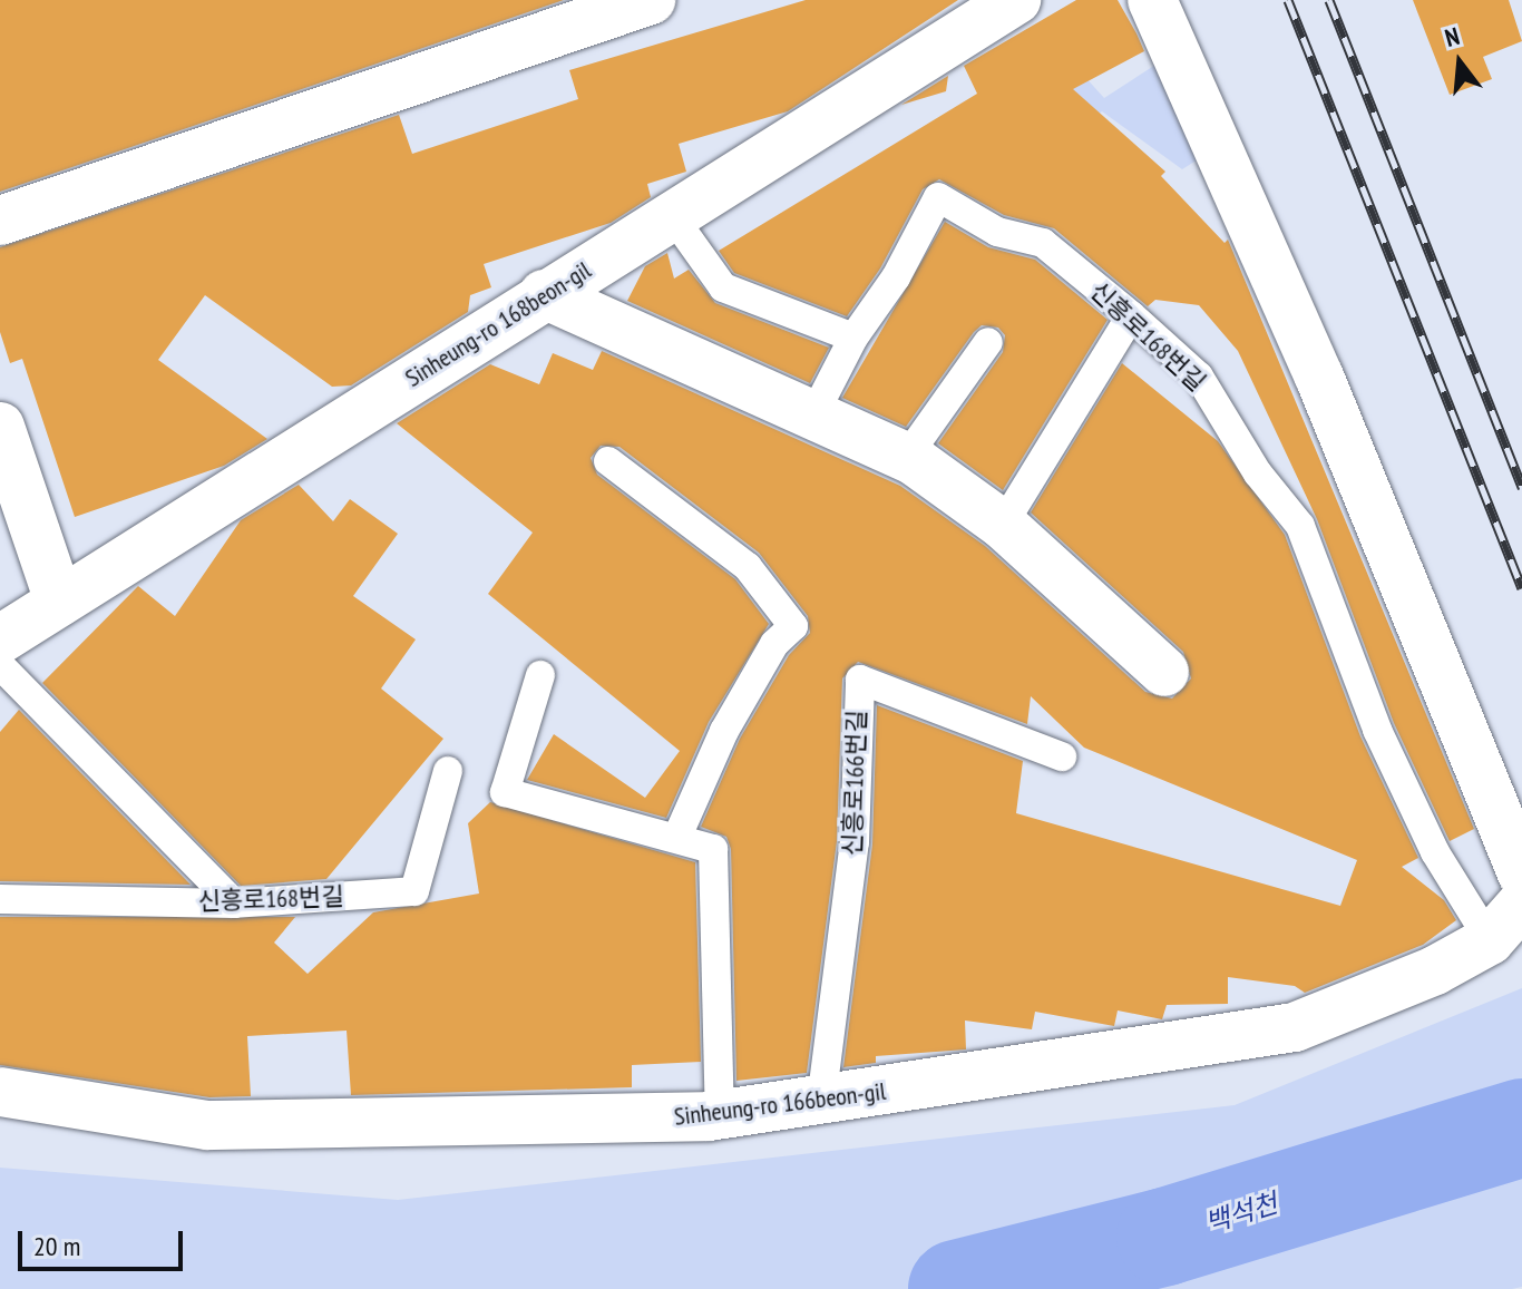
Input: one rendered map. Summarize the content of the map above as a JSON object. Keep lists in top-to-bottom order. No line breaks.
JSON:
{"streets":{"street":["Sinheung-ro 168beon-gil","Sinheung-ro 166beon-gil"],"lane":["신흥로168번길","신흥로166번길"]},"crossings":[["신흥로168번길","Sinheung-ro 166beon-gil"],["신흥로166번길","Sinheung-ro 166beon-gil"]],"water":["백석천"],"scale_bar":"20 m","north":"top"}
